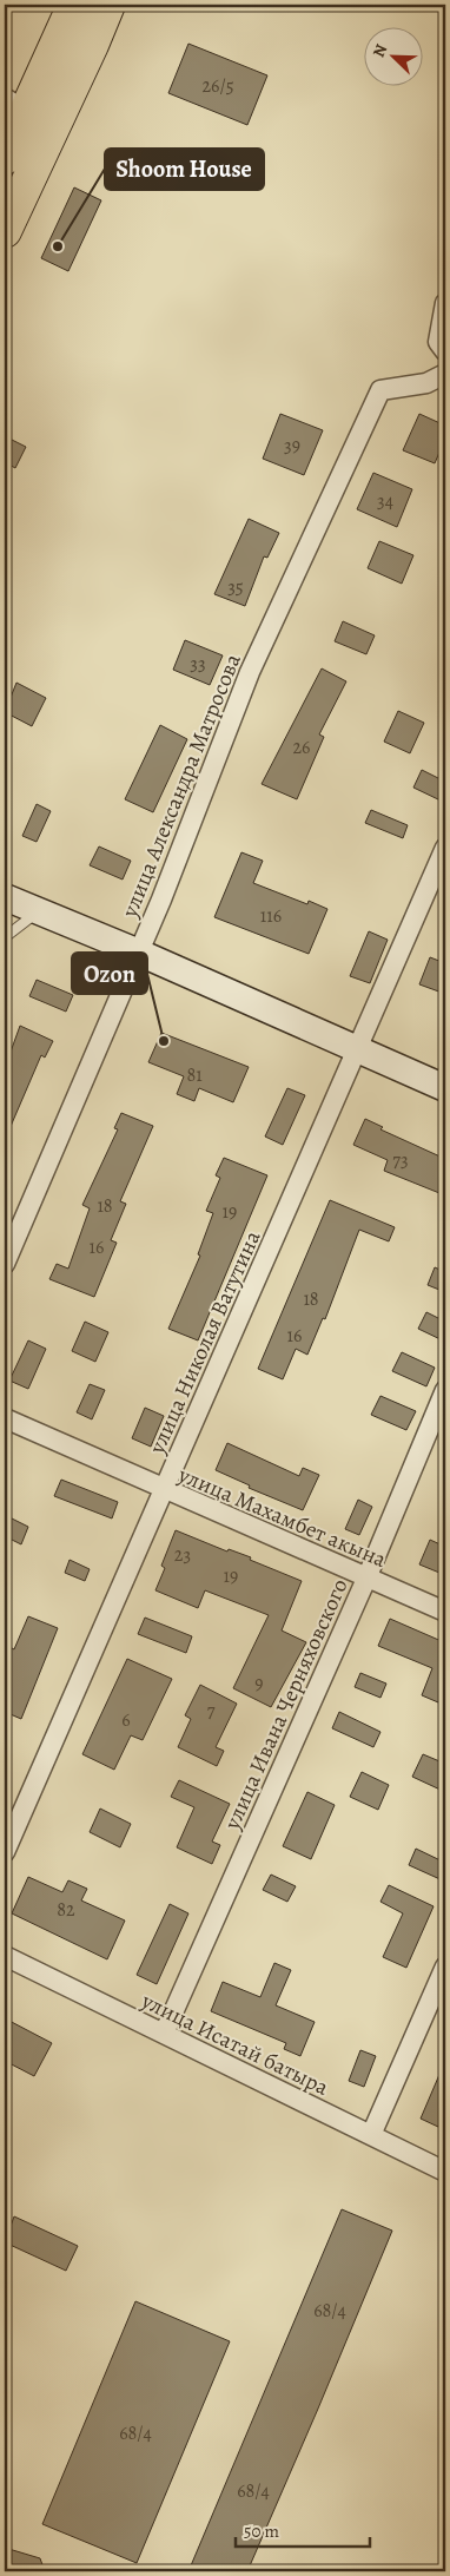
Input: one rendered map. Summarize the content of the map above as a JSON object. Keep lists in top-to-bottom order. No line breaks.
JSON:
{"streets":{"street":["улица Александра Матросова","улица Николая Ватутина","улица Махамбет акына","улица Ивана Черняховского","улица Исатай батыра"]},"crossings":[["улица Николая Ватутина","улица Махамбет акына"],["улица Махамбет акына","улица Ивана Черняховского"],["улица Ивана Черняховского","улица Исатай батыра"]],"places":["Shoom House","Ozon"],"house_numbers":["26/5","39","34","35","33","26","116","81","73","18","19","16","18","16","23","19","9","7","6","82","68/4","68/4","68/4"],"scale_bar":"50 m","north":"top left"}
